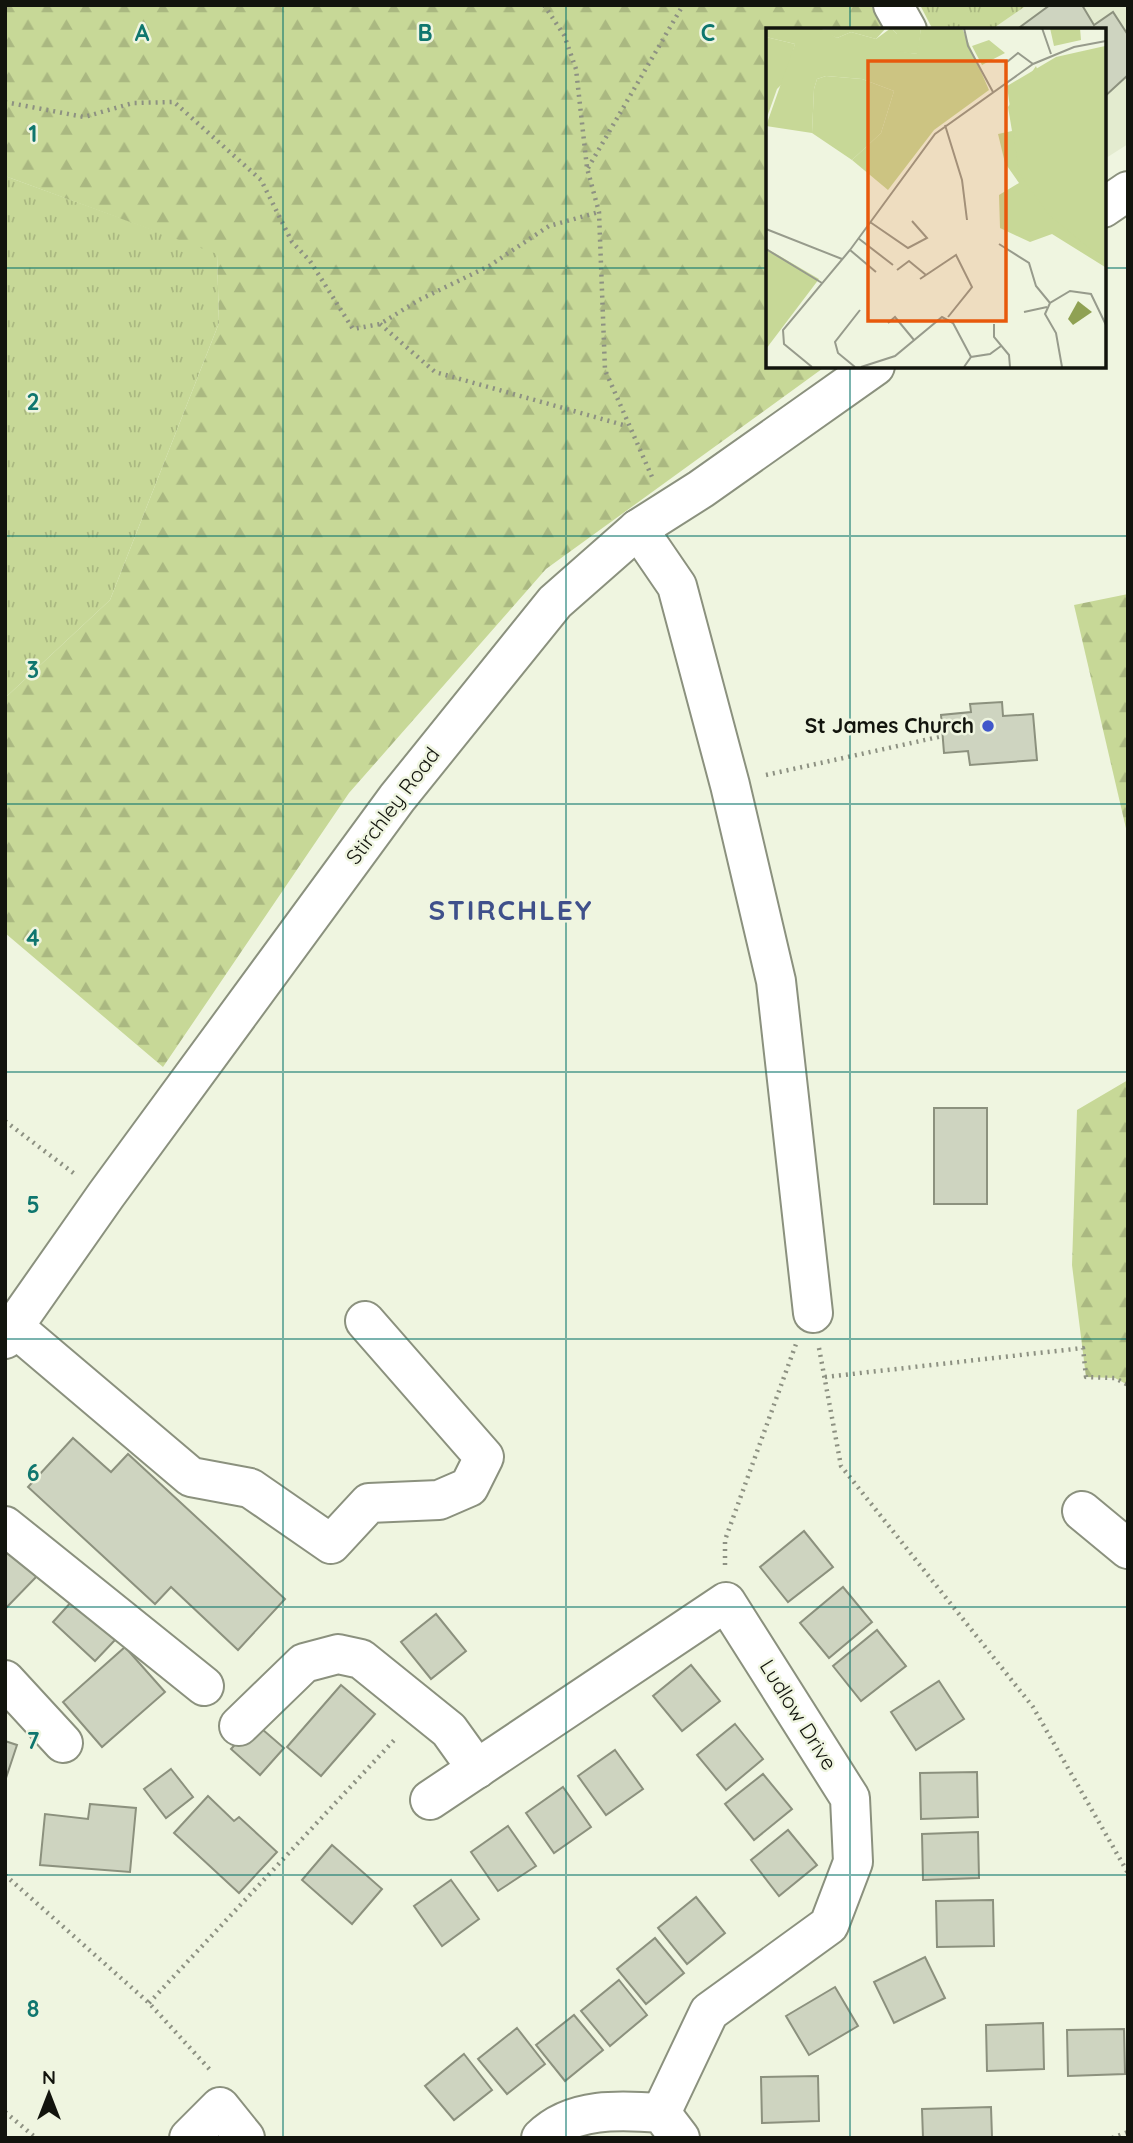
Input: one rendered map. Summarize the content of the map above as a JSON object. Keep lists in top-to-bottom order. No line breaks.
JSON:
{"streets":{"street":["Stirchley Road","Ludlow Drive"]},"districts":["STIRCHLEY"],"places":["St James Church"],"north":"top","grid":{"columns":["A","B","C"],"rows":["1","2","3","4","5","6","7","8"]}}
